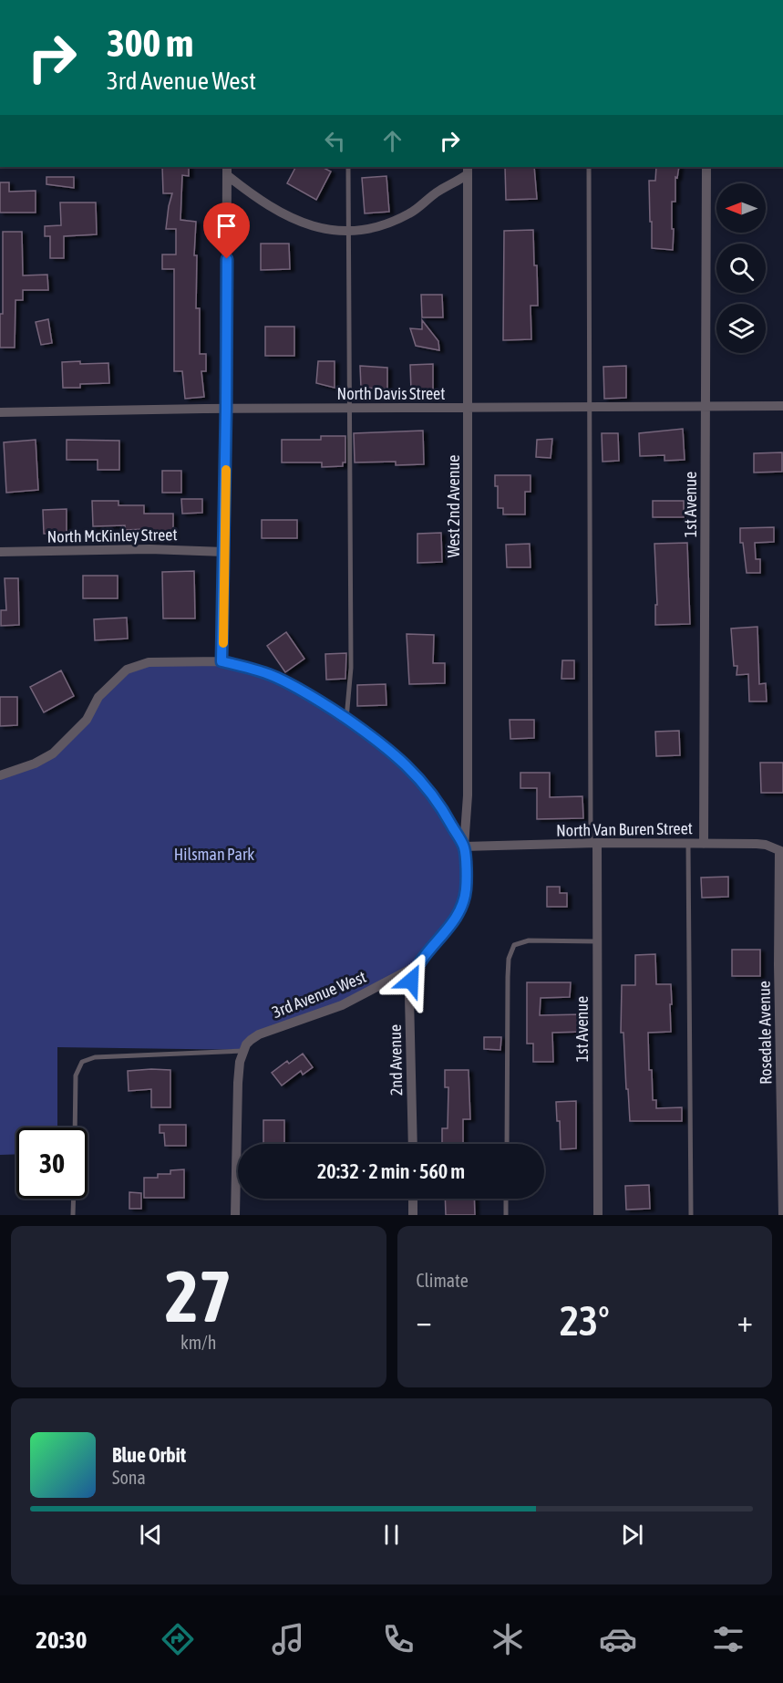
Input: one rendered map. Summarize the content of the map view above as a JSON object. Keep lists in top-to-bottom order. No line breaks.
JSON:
{"streets":{"street":["North Davis Street","1st Avenue","West 2nd Avenue","North McKinley Street","North Van Buren Street","3rd Avenue West","Rosedale Avenue","2nd Avenue"]},"crossings":[["North Davis Street","1st Avenue"],["North Davis Street","West 2nd Avenue"],["1st Avenue","North Van Buren Street"],["West 2nd Avenue","North Van Buren Street"],["West 2nd Avenue","3rd Avenue West"],["North Van Buren Street","3rd Avenue West"],["North Van Buren Street","Rosedale Avenue"],["3rd Avenue West","2nd Avenue"]],"parks":["Hilsman Park"],"north":"left","page":{"turn":["300 m","3rd Avenue West"],"limit":"30","trip":"20:32 · 2 min · 560 m","tile":[["27","km/h"],"Climate"],"heat":["−","23°","+"],"song":["Blue Orbit","Sona"],"tabs":"20:30"}}
